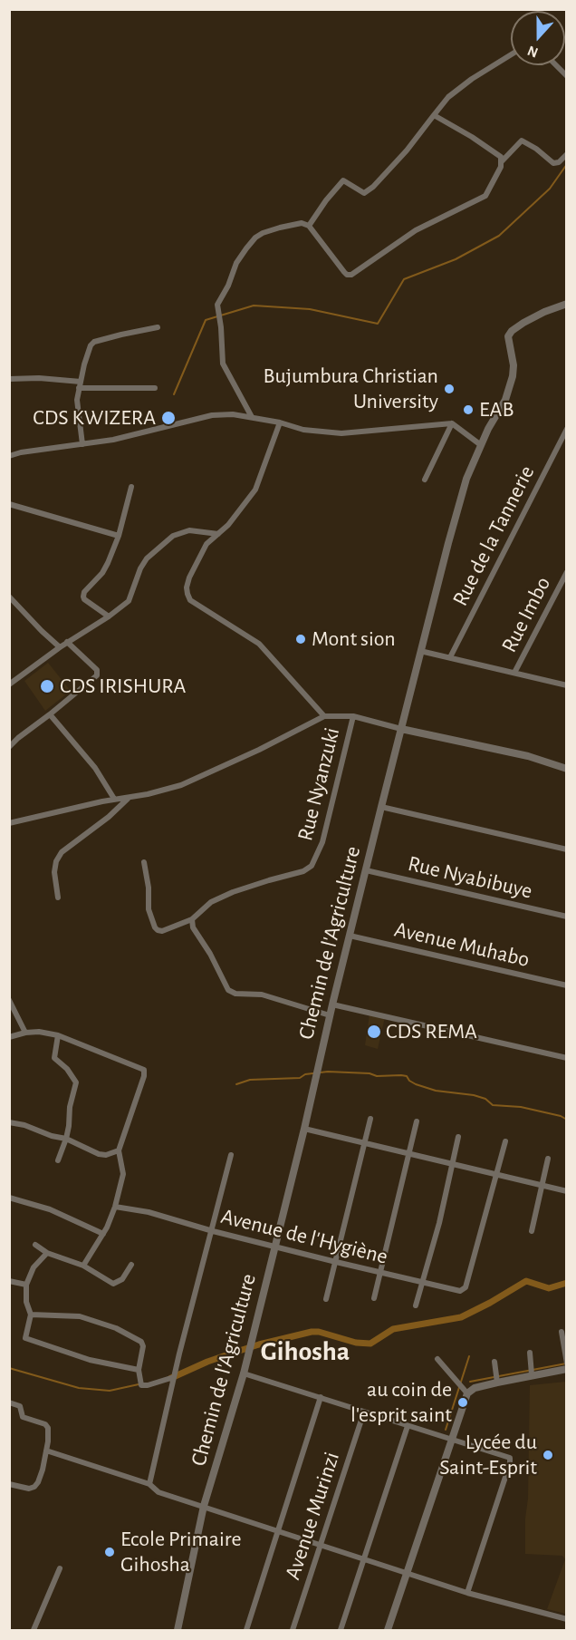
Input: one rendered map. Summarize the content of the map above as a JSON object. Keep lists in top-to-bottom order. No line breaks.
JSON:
{"streets":{"street":["Rue de la Tannerie","Rue Imbo","Rue Nyanzuki","Rue Nyabibuye","Chemin de l'Agriculture","Avenue Muhabo","Avenue de l'Hygiène","Avenue Murinzi"]},"crossings":[["Rue Nyabibuye","Chemin de l'Agriculture"],["Chemin de l'Agriculture","Avenue Muhabo"],["Chemin de l'Agriculture","Avenue de l'Hygiène"]],"districts":["Gihosha"],"places":["Bujumbura Christian University","EAB","CDS KWIZERA","Mont sion","CDS IRISHURA","CDS REMA","au coin de l'esprit saint","Lycée du Saint-Esprit","Ecole Primaire Gihosha"],"north":"bottom"}
